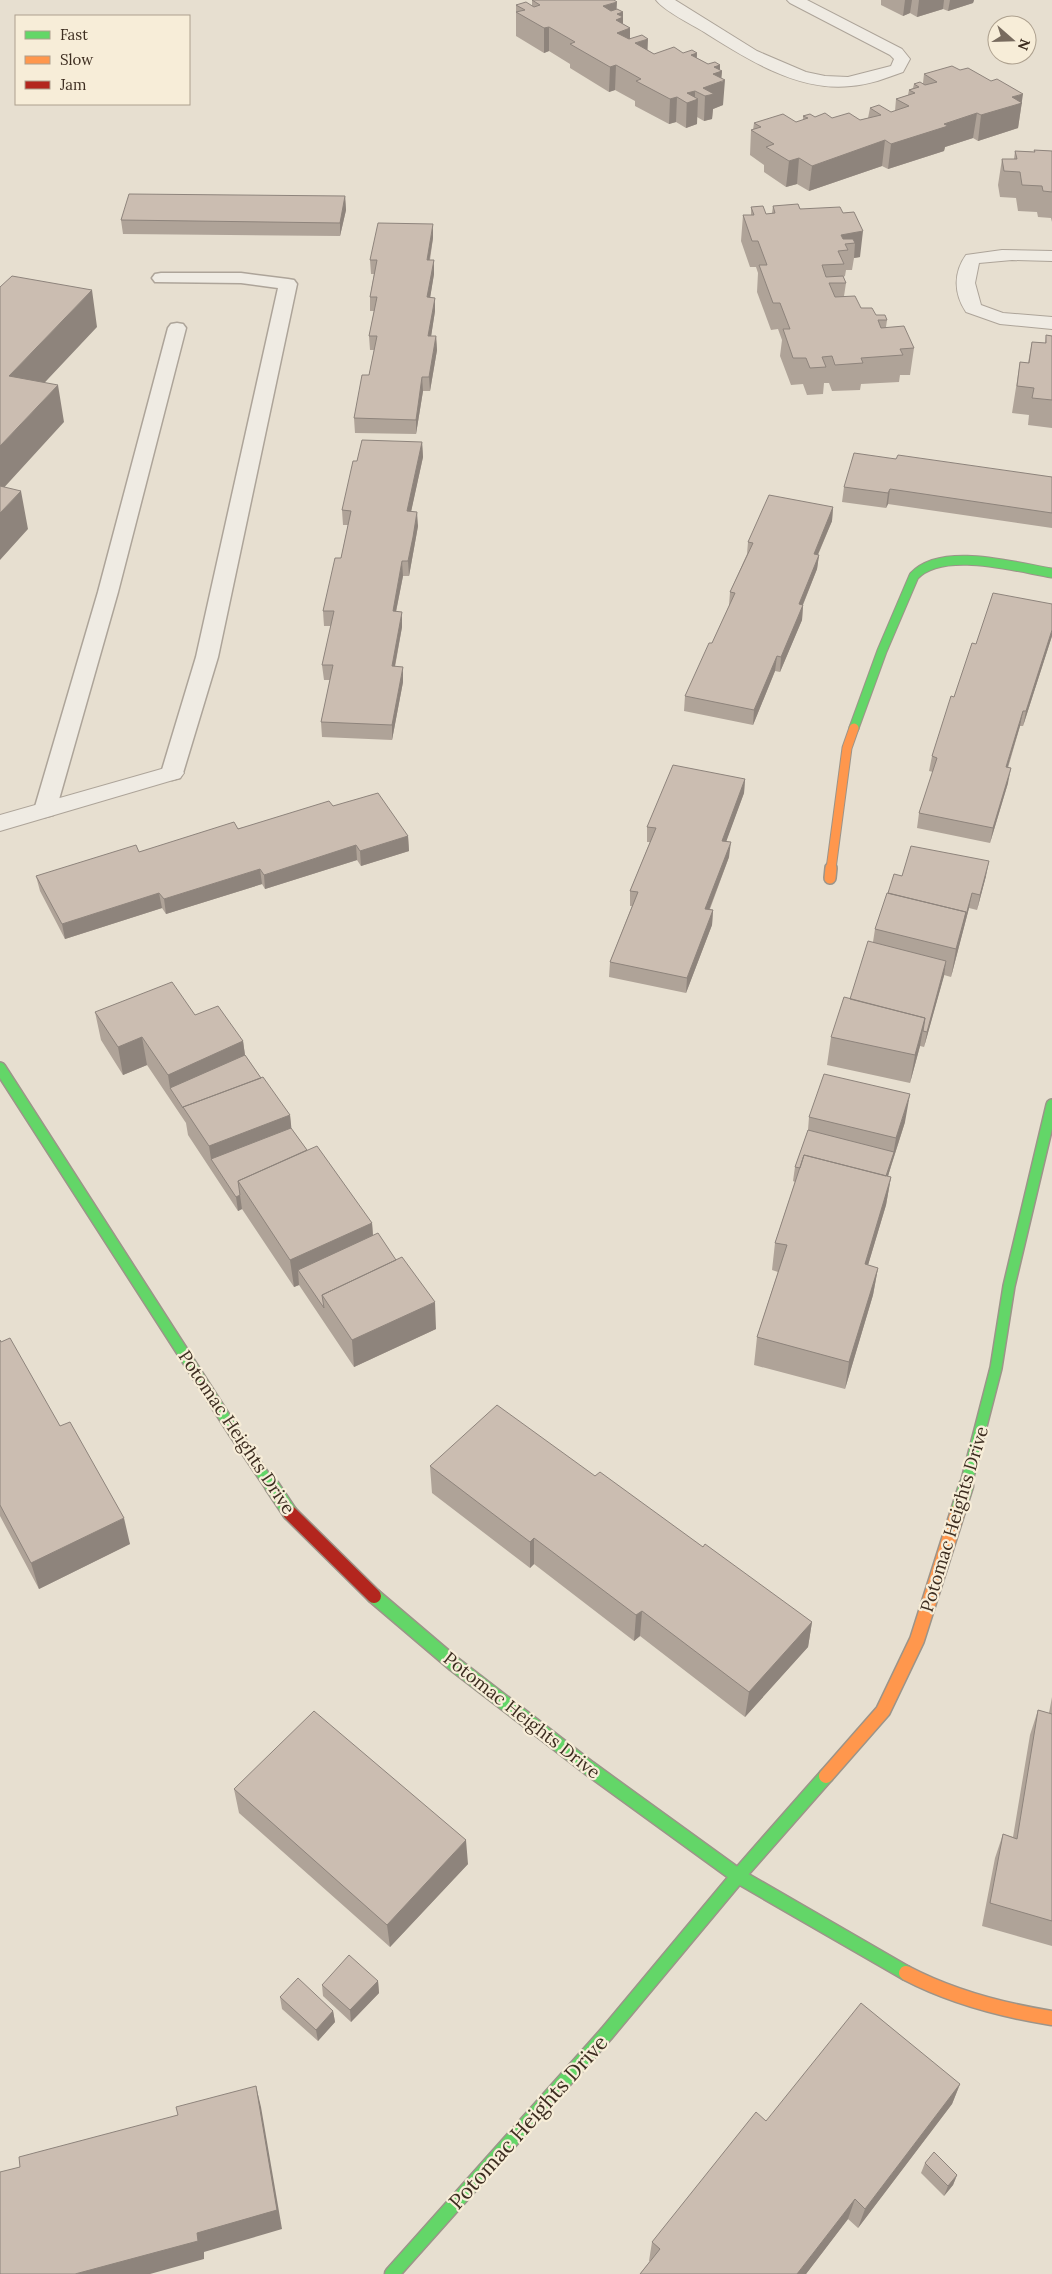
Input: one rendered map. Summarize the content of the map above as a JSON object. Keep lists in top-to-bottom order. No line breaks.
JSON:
{"streets":{"street":["Potomac Heights Drive"]},"legend":["Fast","Slow","Jam"],"north":"right"}
